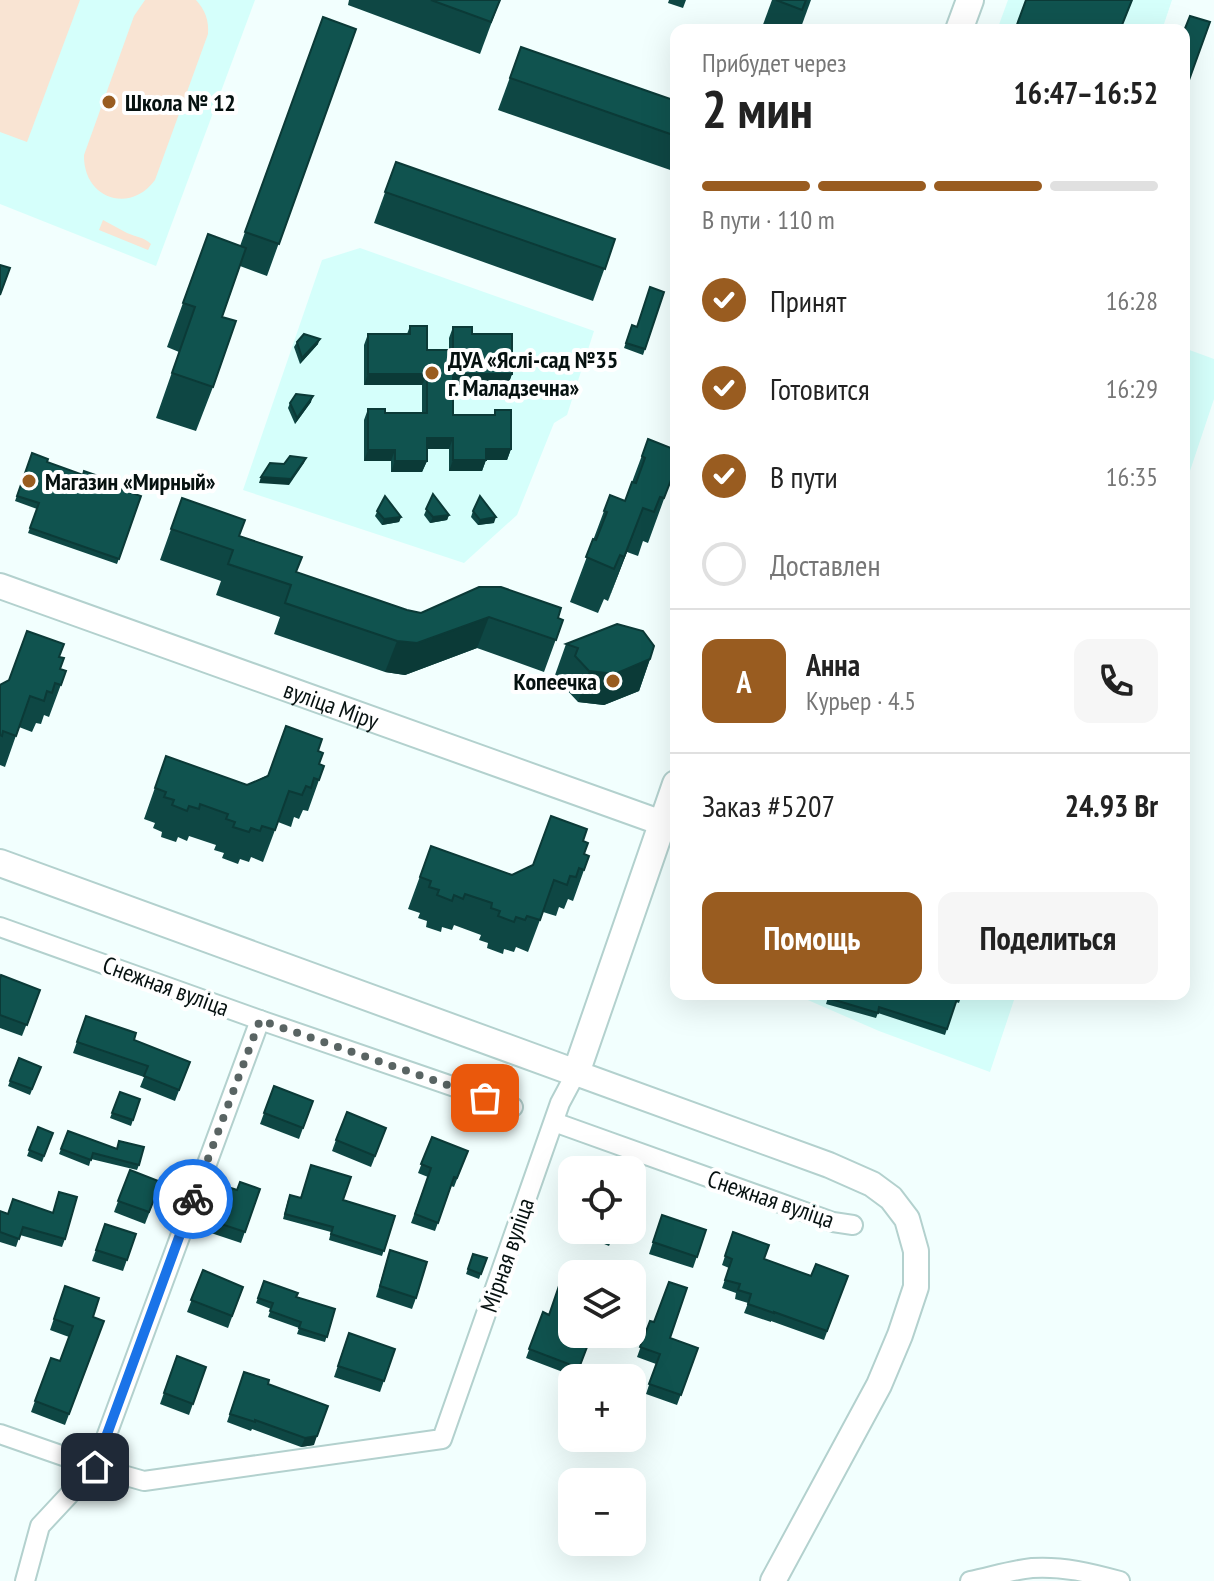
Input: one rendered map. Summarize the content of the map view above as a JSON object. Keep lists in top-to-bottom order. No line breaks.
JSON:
{"streets":{"street":["вуліца Міру","Снежная вуліца","Мірная вуліца"]},"crossings":[["Снежная вуліца","Мірная вуліца"]],"places":["Школа № 12","ДУА «Яслі-сад №35 г. Маладзечна»","Магазин «Мирный»","Копеечка"],"page":{"heading":["2 мин","Прибудет через","16:47–16:52"],"panel":["Анна","Курьер · 4.5","Заказ #5207","24.93 Br"],"bar":"В пути · 110 m","list":[["Принят","16:28"],["Готовится","16:29"],["В пути","16:35"],"Доставлен"],"round":"А","buttons":["Помощь","Поделиться"],"map_buttons":["+","−"]}}
